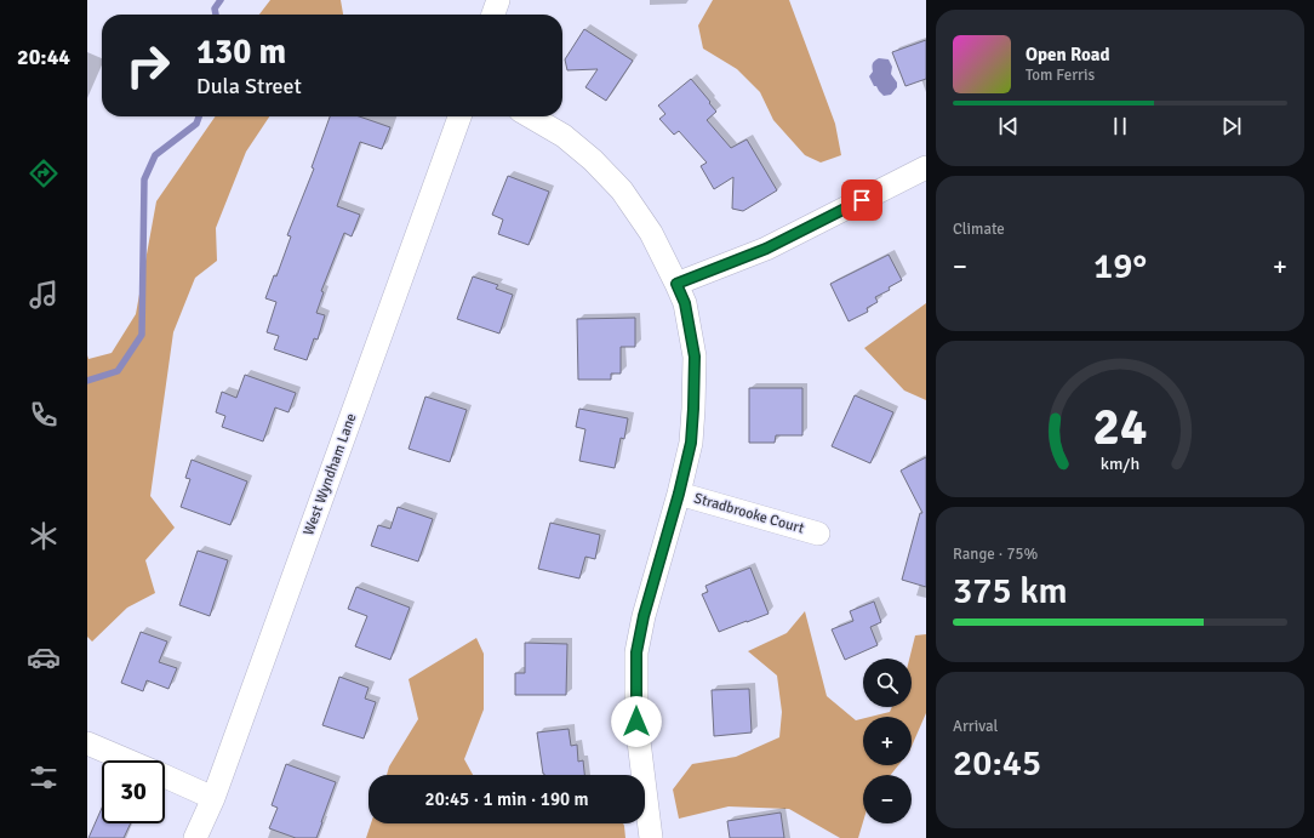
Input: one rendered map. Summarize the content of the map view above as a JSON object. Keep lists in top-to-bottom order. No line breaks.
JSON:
{"streets":{"street":["West Wyndham Lane","Stradbrooke Court"]},"page":{"tabs":"20:44","turn":["130 m","Dula Street"],"song":["Open Road","Tom Ferris"],"tile":["Climate",["Range · 75%","375 km"],["Arrival","20:45"]],"heat":["−","19°","+"],"map_buttons":["+","−"],"limit":"30","trip":"20:45 · 1 min · 190 m","gauge":["24","km/h"]}}
